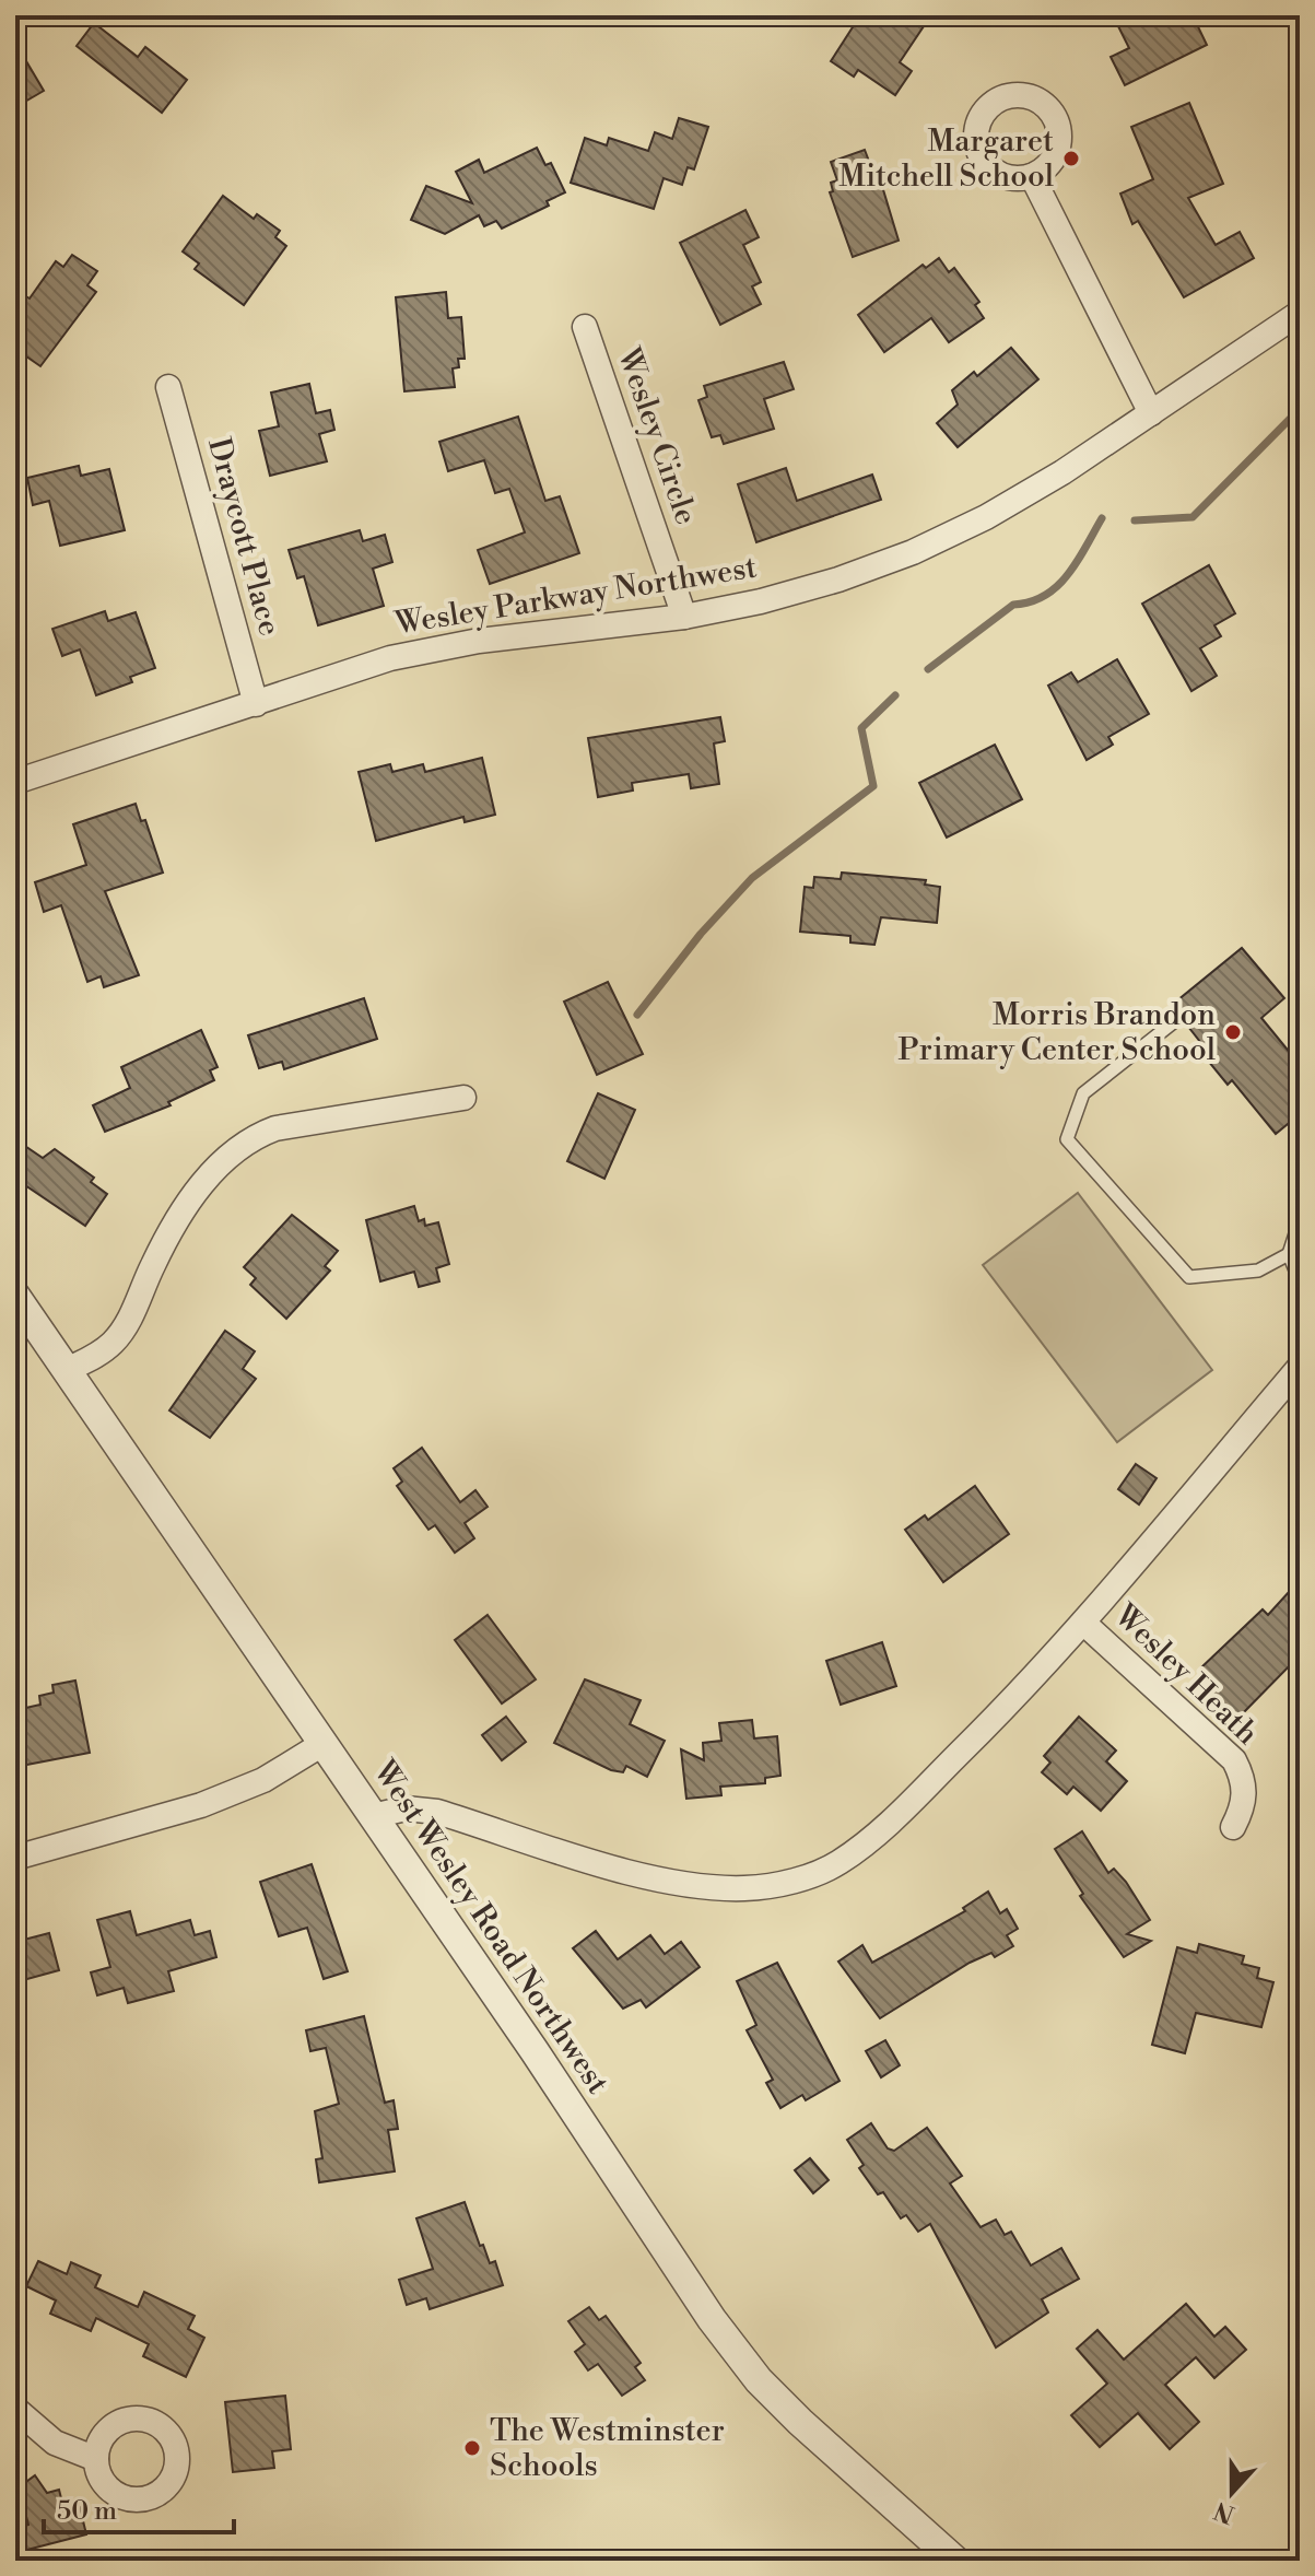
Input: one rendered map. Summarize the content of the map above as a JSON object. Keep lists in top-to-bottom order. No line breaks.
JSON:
{"streets":{"street":["Wesley Circle","Draycott Place","Wesley Parkway Northwest","Wesley Heath","West Wesley Road Northwest"]},"crossings":[["Wesley Circle","Wesley Parkway Northwest"],["Draycott Place","Wesley Parkway Northwest"]],"places":["Margaret Mitchell School","Morris Brandon Primary Center School","The Westminster Schools"],"scale_bar":"50 m","north":"bottom"}
